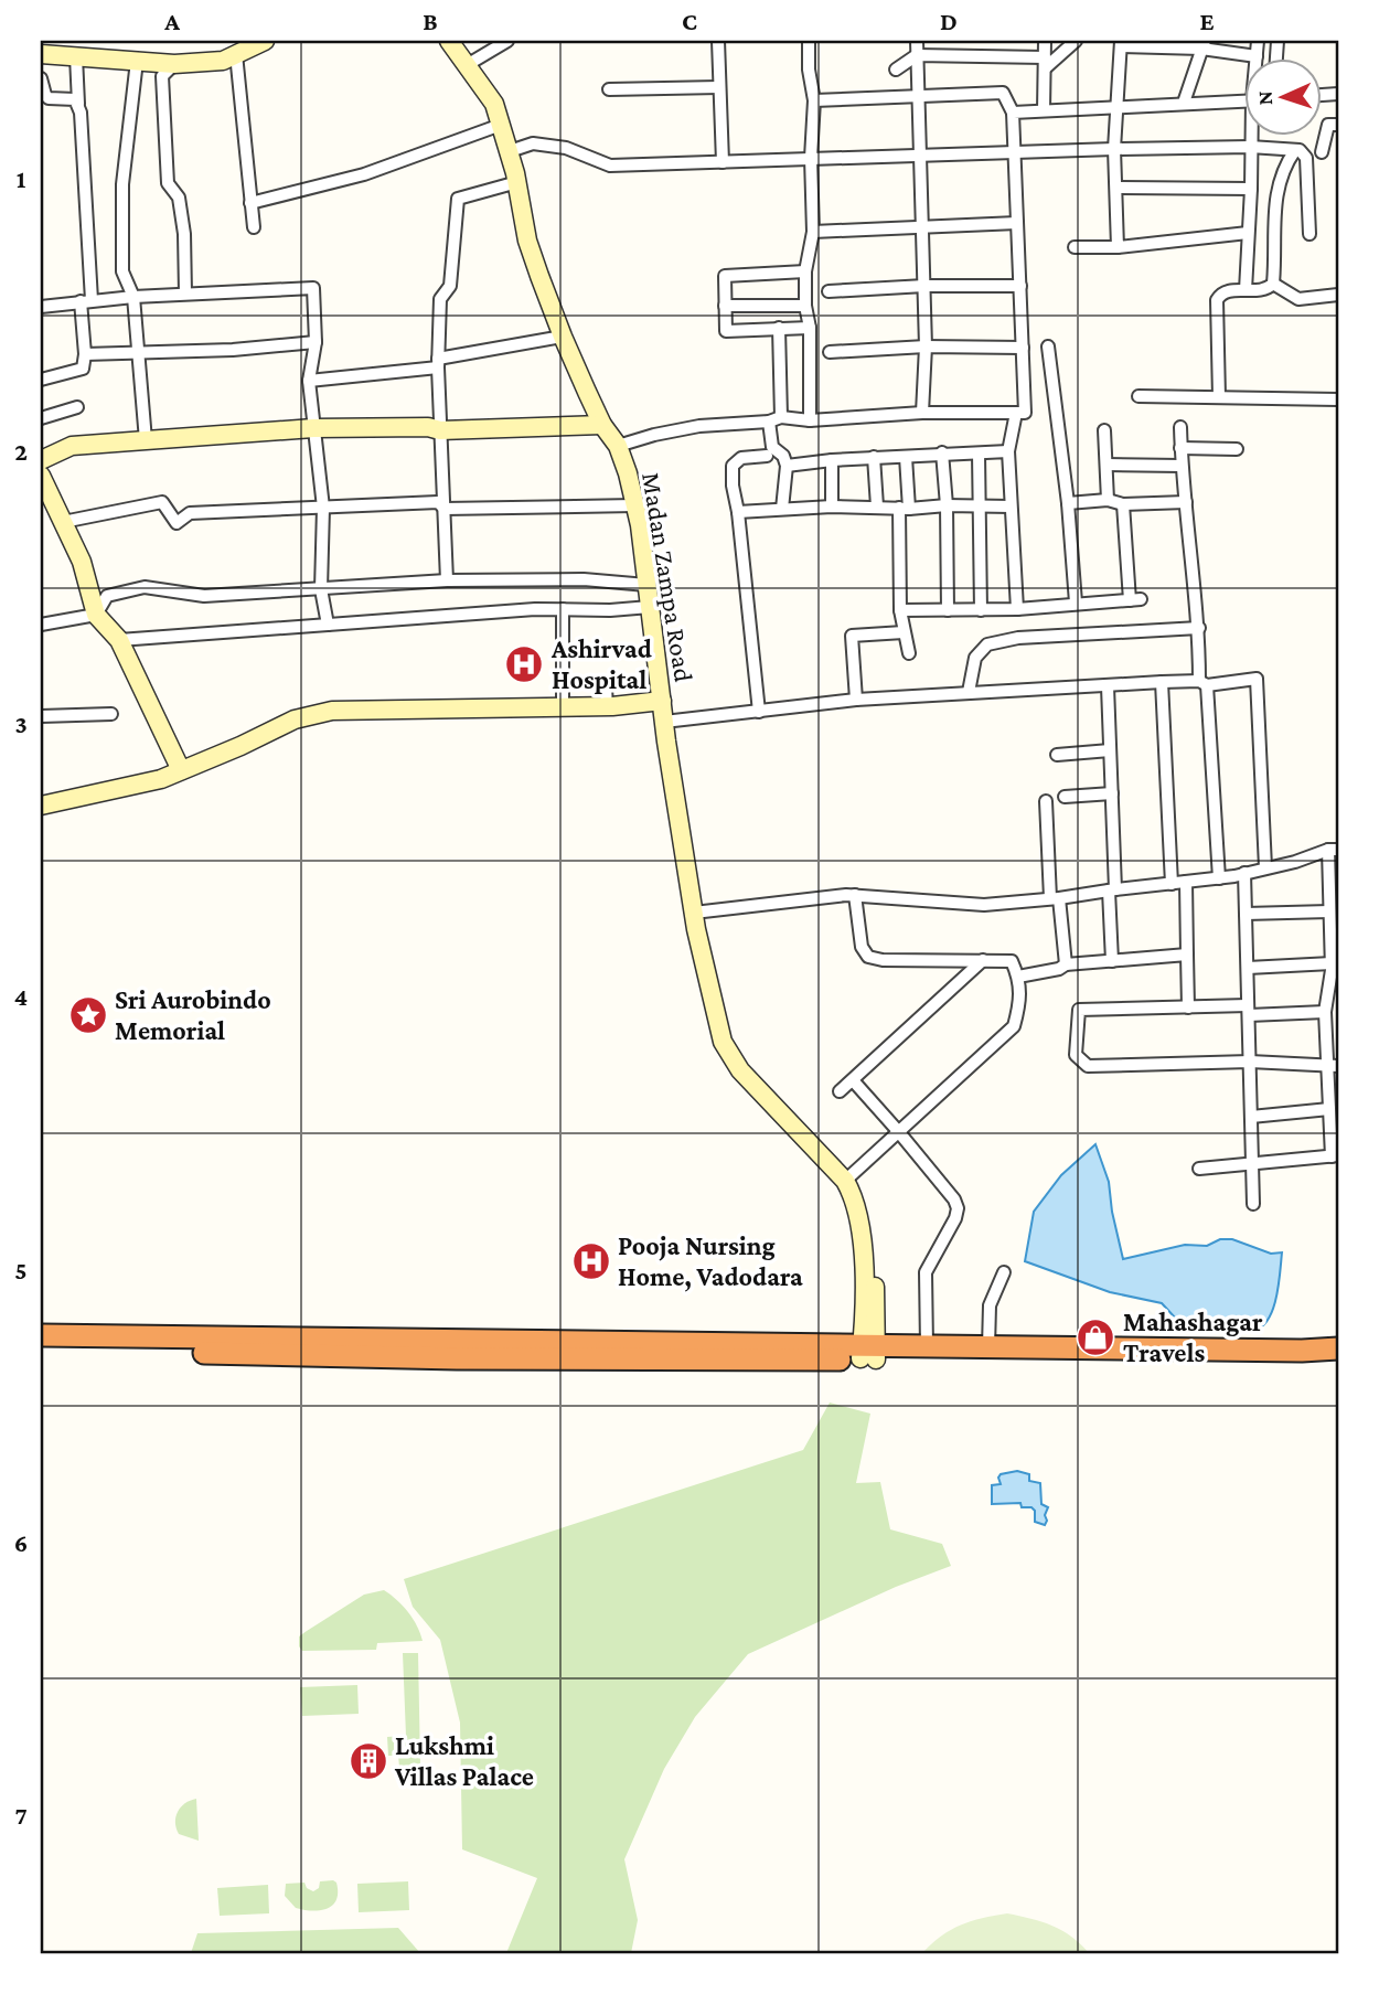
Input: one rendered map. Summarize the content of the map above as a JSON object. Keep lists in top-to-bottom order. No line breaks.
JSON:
{"streets":{"street":["Madan Zampa Road"]},"places":{"hospital":["Ashirvad Hospital","Pooja Nursing Home, Vadodara"],"place":["Sri Aurobindo Memorial"],"shop":["Mahashagar Travels"],"building":["Lukshmi Villas Palace"]},"north":"left","grid":{"columns":["A","B","C","D","E"],"rows":["1","2","3","4","5","6","7"]}}
